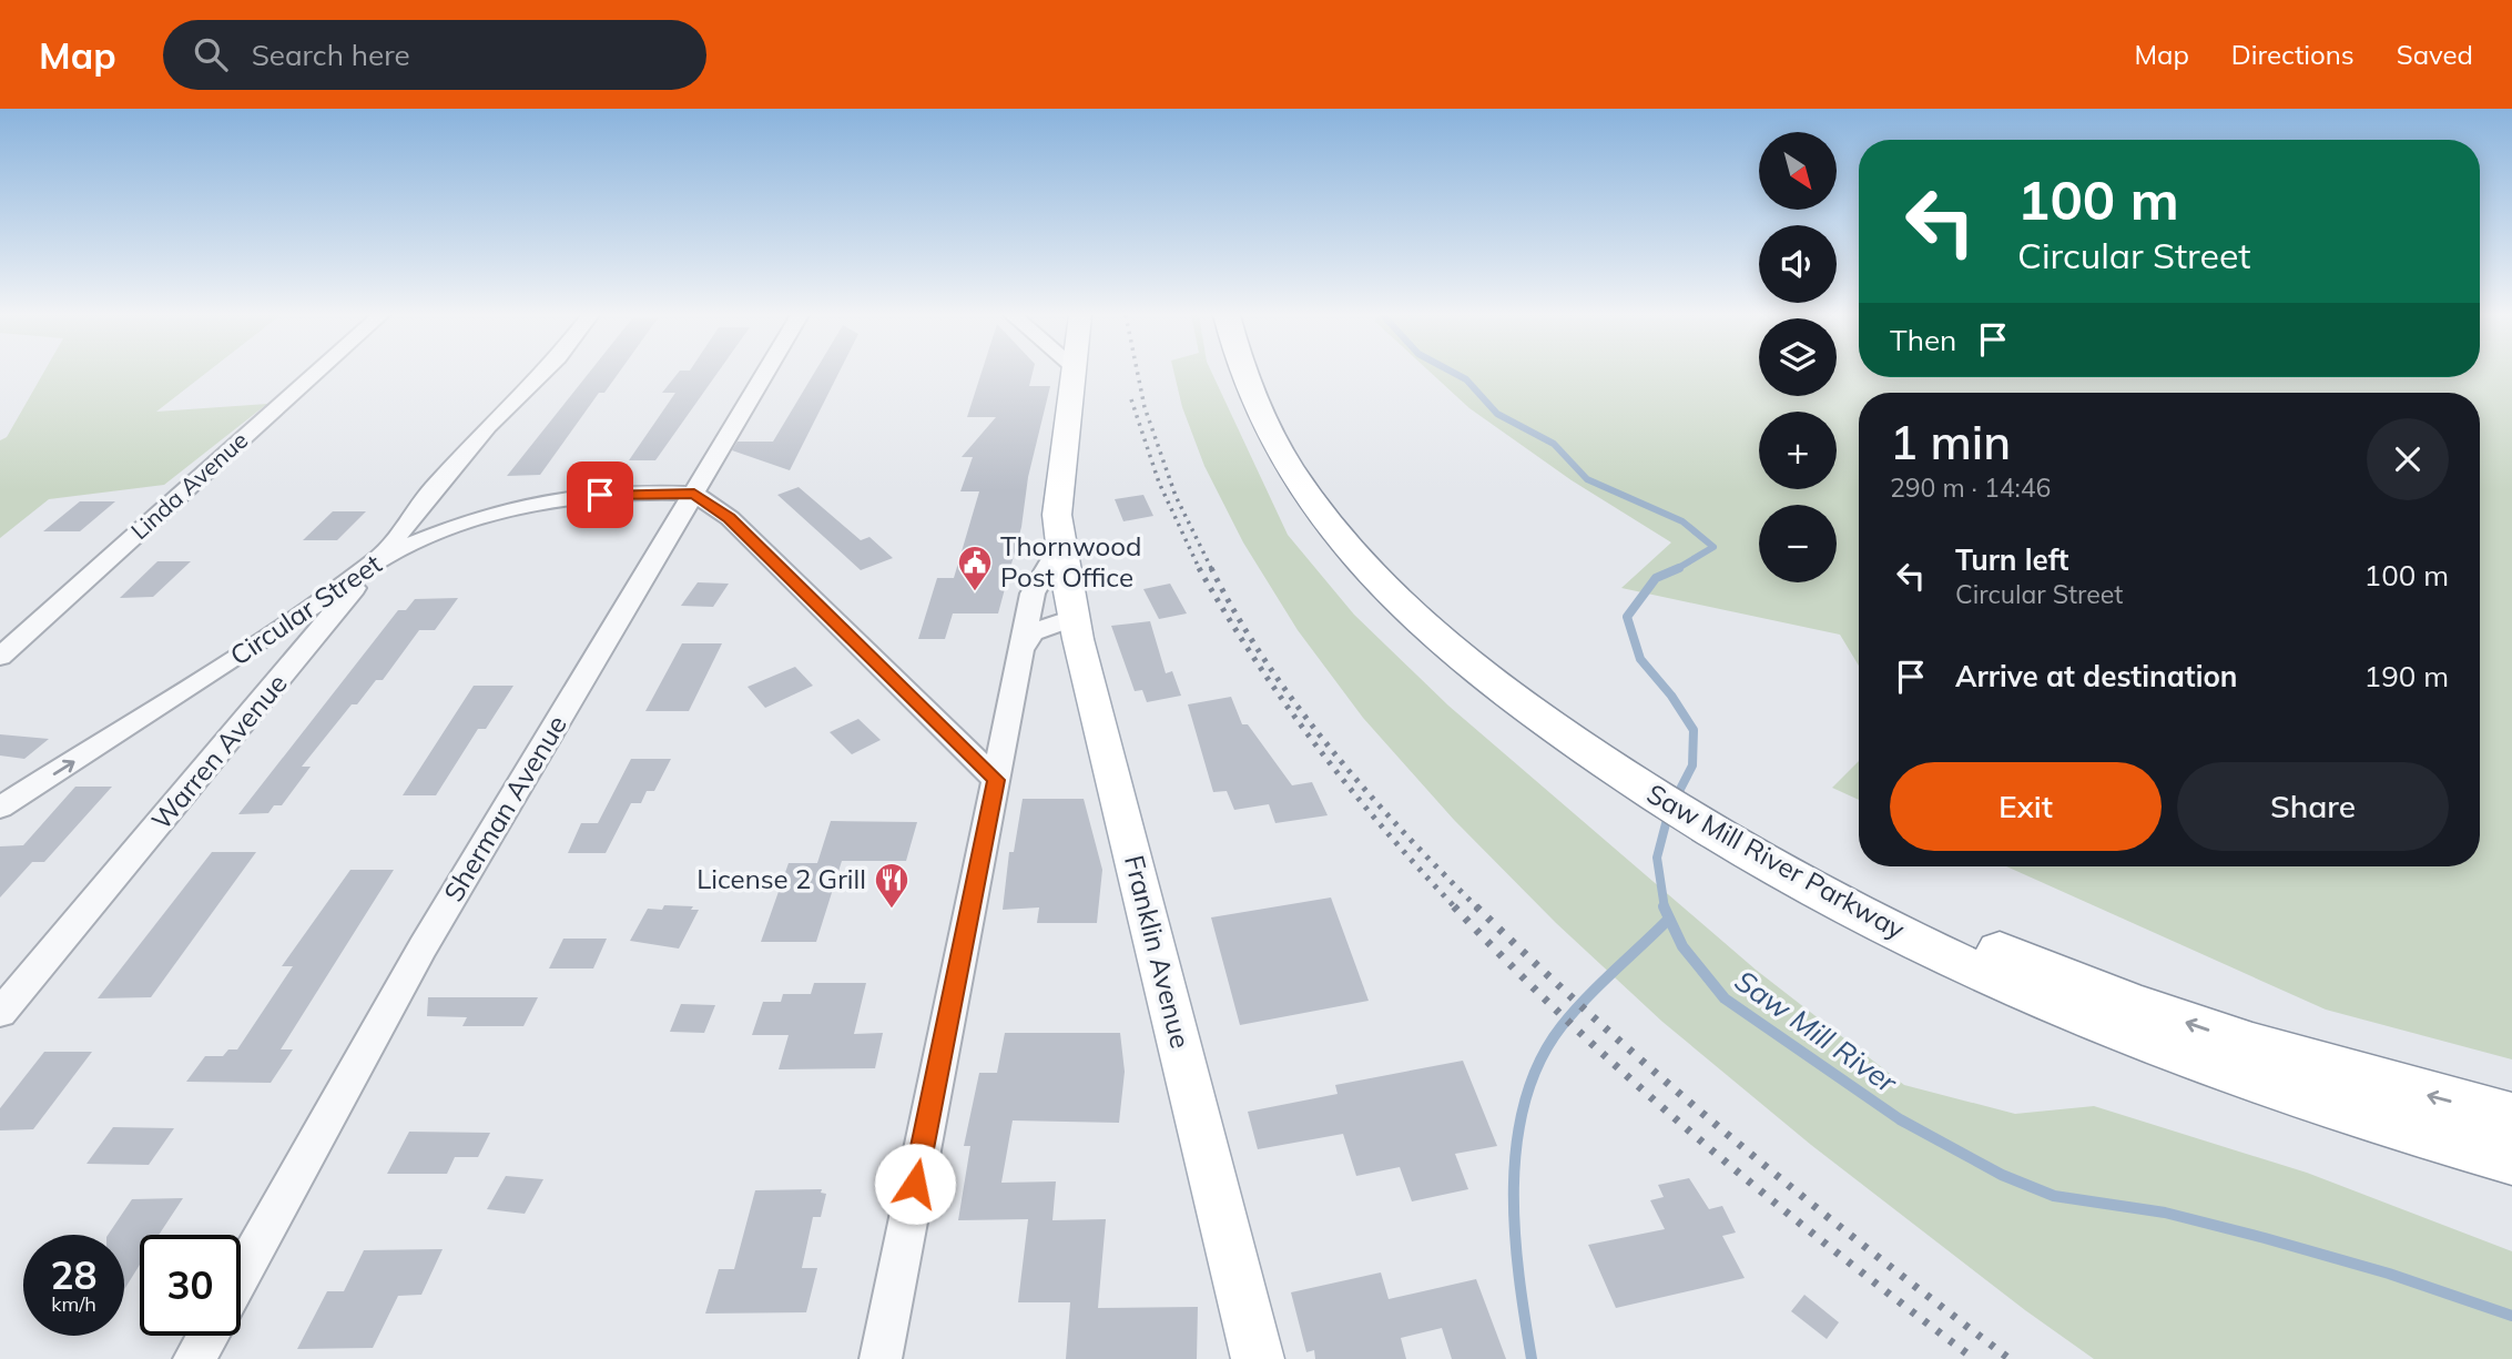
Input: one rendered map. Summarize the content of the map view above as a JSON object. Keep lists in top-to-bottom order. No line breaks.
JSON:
{"streets":{"highway":["Saw Mill River Parkway"],"main road":["Franklin Avenue"],"street":["Linda Avenue","Circular Street","Warren Avenue","Sherman Avenue"]},"crossings":[["Circular Street","Warren Avenue"],["Circular Street","Sherman Avenue"]],"one_way":["Circular Street"],"water":["Saw Mill River"],"places":{"public building":["Thornwood Post Office"],"restaurant":["License 2 Grill"]},"north":"bottom right","page":{"header":"Map","search":"Search here","nav":["Map","Directions","Saved"],"map_buttons":["+","−"],"turn":["100 m","Circular Street"],"then":"Then","heading":["1 min","290 m · 14:46"],"list":[{"name":"Turn left","note":"Circular Street","value":"100 m"},{"name":"Arrive at destination","value":"190 m"}],"buttons":["Exit","Share"],"speed":"28 km/h","limit":"30"}}
